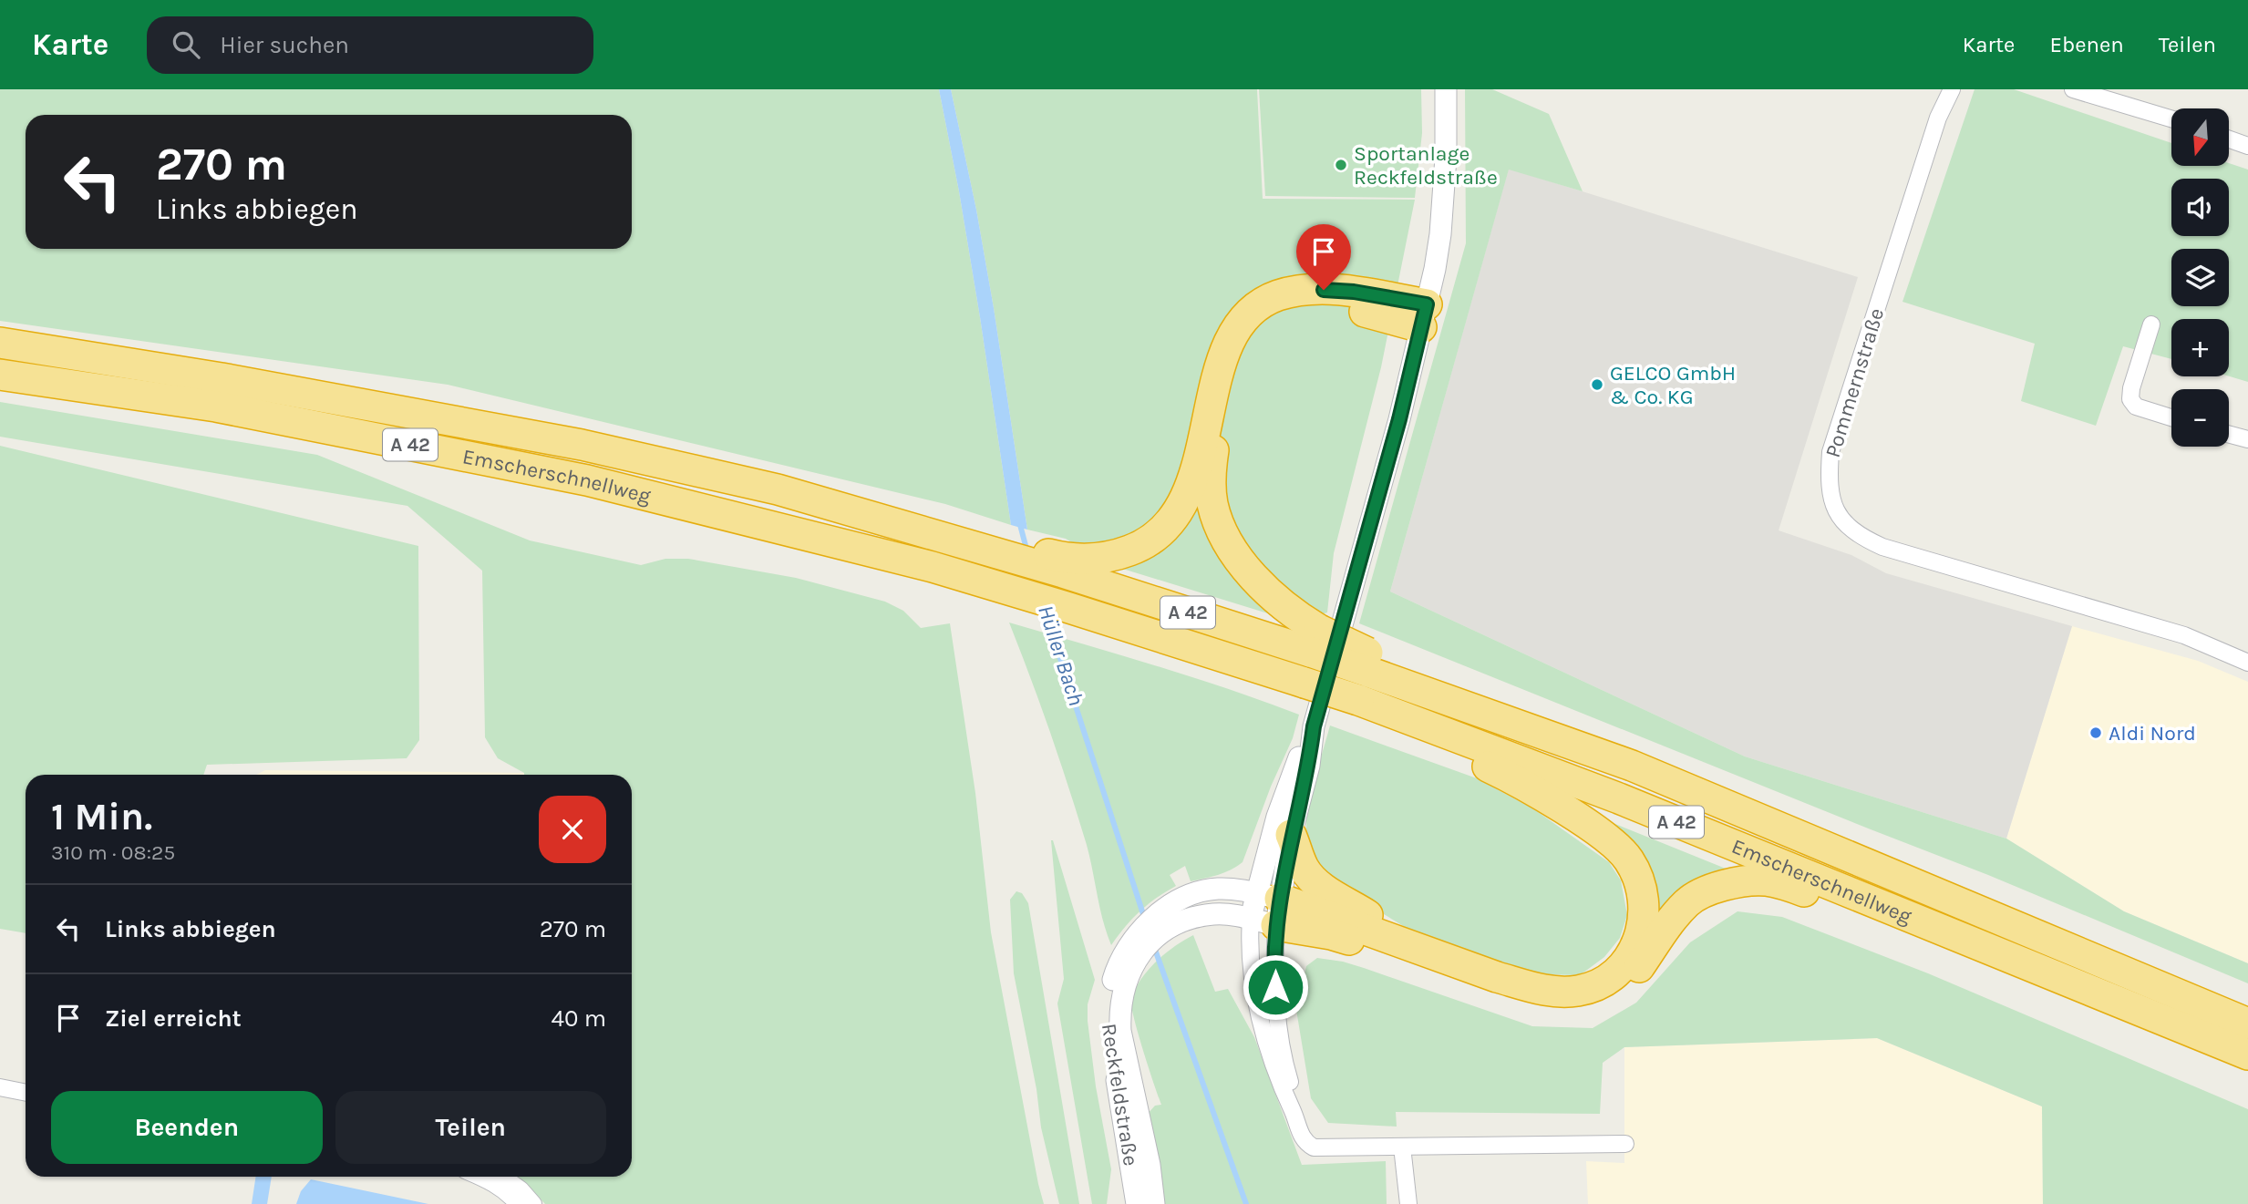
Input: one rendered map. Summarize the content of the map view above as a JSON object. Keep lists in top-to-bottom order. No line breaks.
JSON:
{"streets":{"highway":["A 42","Emscherschnellweg"],"street":["Pommernstraße","Reckfeldstraße"]},"crossings":[["A 42","Emscherschnellweg"]],"water":["Hüller Bach"],"places":["Sportanlage Reckfeldstraße","GELCO GmbH & Co. KG","Aldi Nord"],"north":"bottom","page":{"header":"Karte","search":"Hier suchen","nav":["Karte","Ebenen","Teilen"],"map_buttons":["+","−"],"turn":["270 m","Links abbiegen"],"heading":["1 Min.","310 m · 08:25"],"list":[{"name":"Links abbiegen","value":"270 m"},{"name":"Ziel erreicht","value":"40 m"}],"buttons":["Beenden","Teilen"]}}
